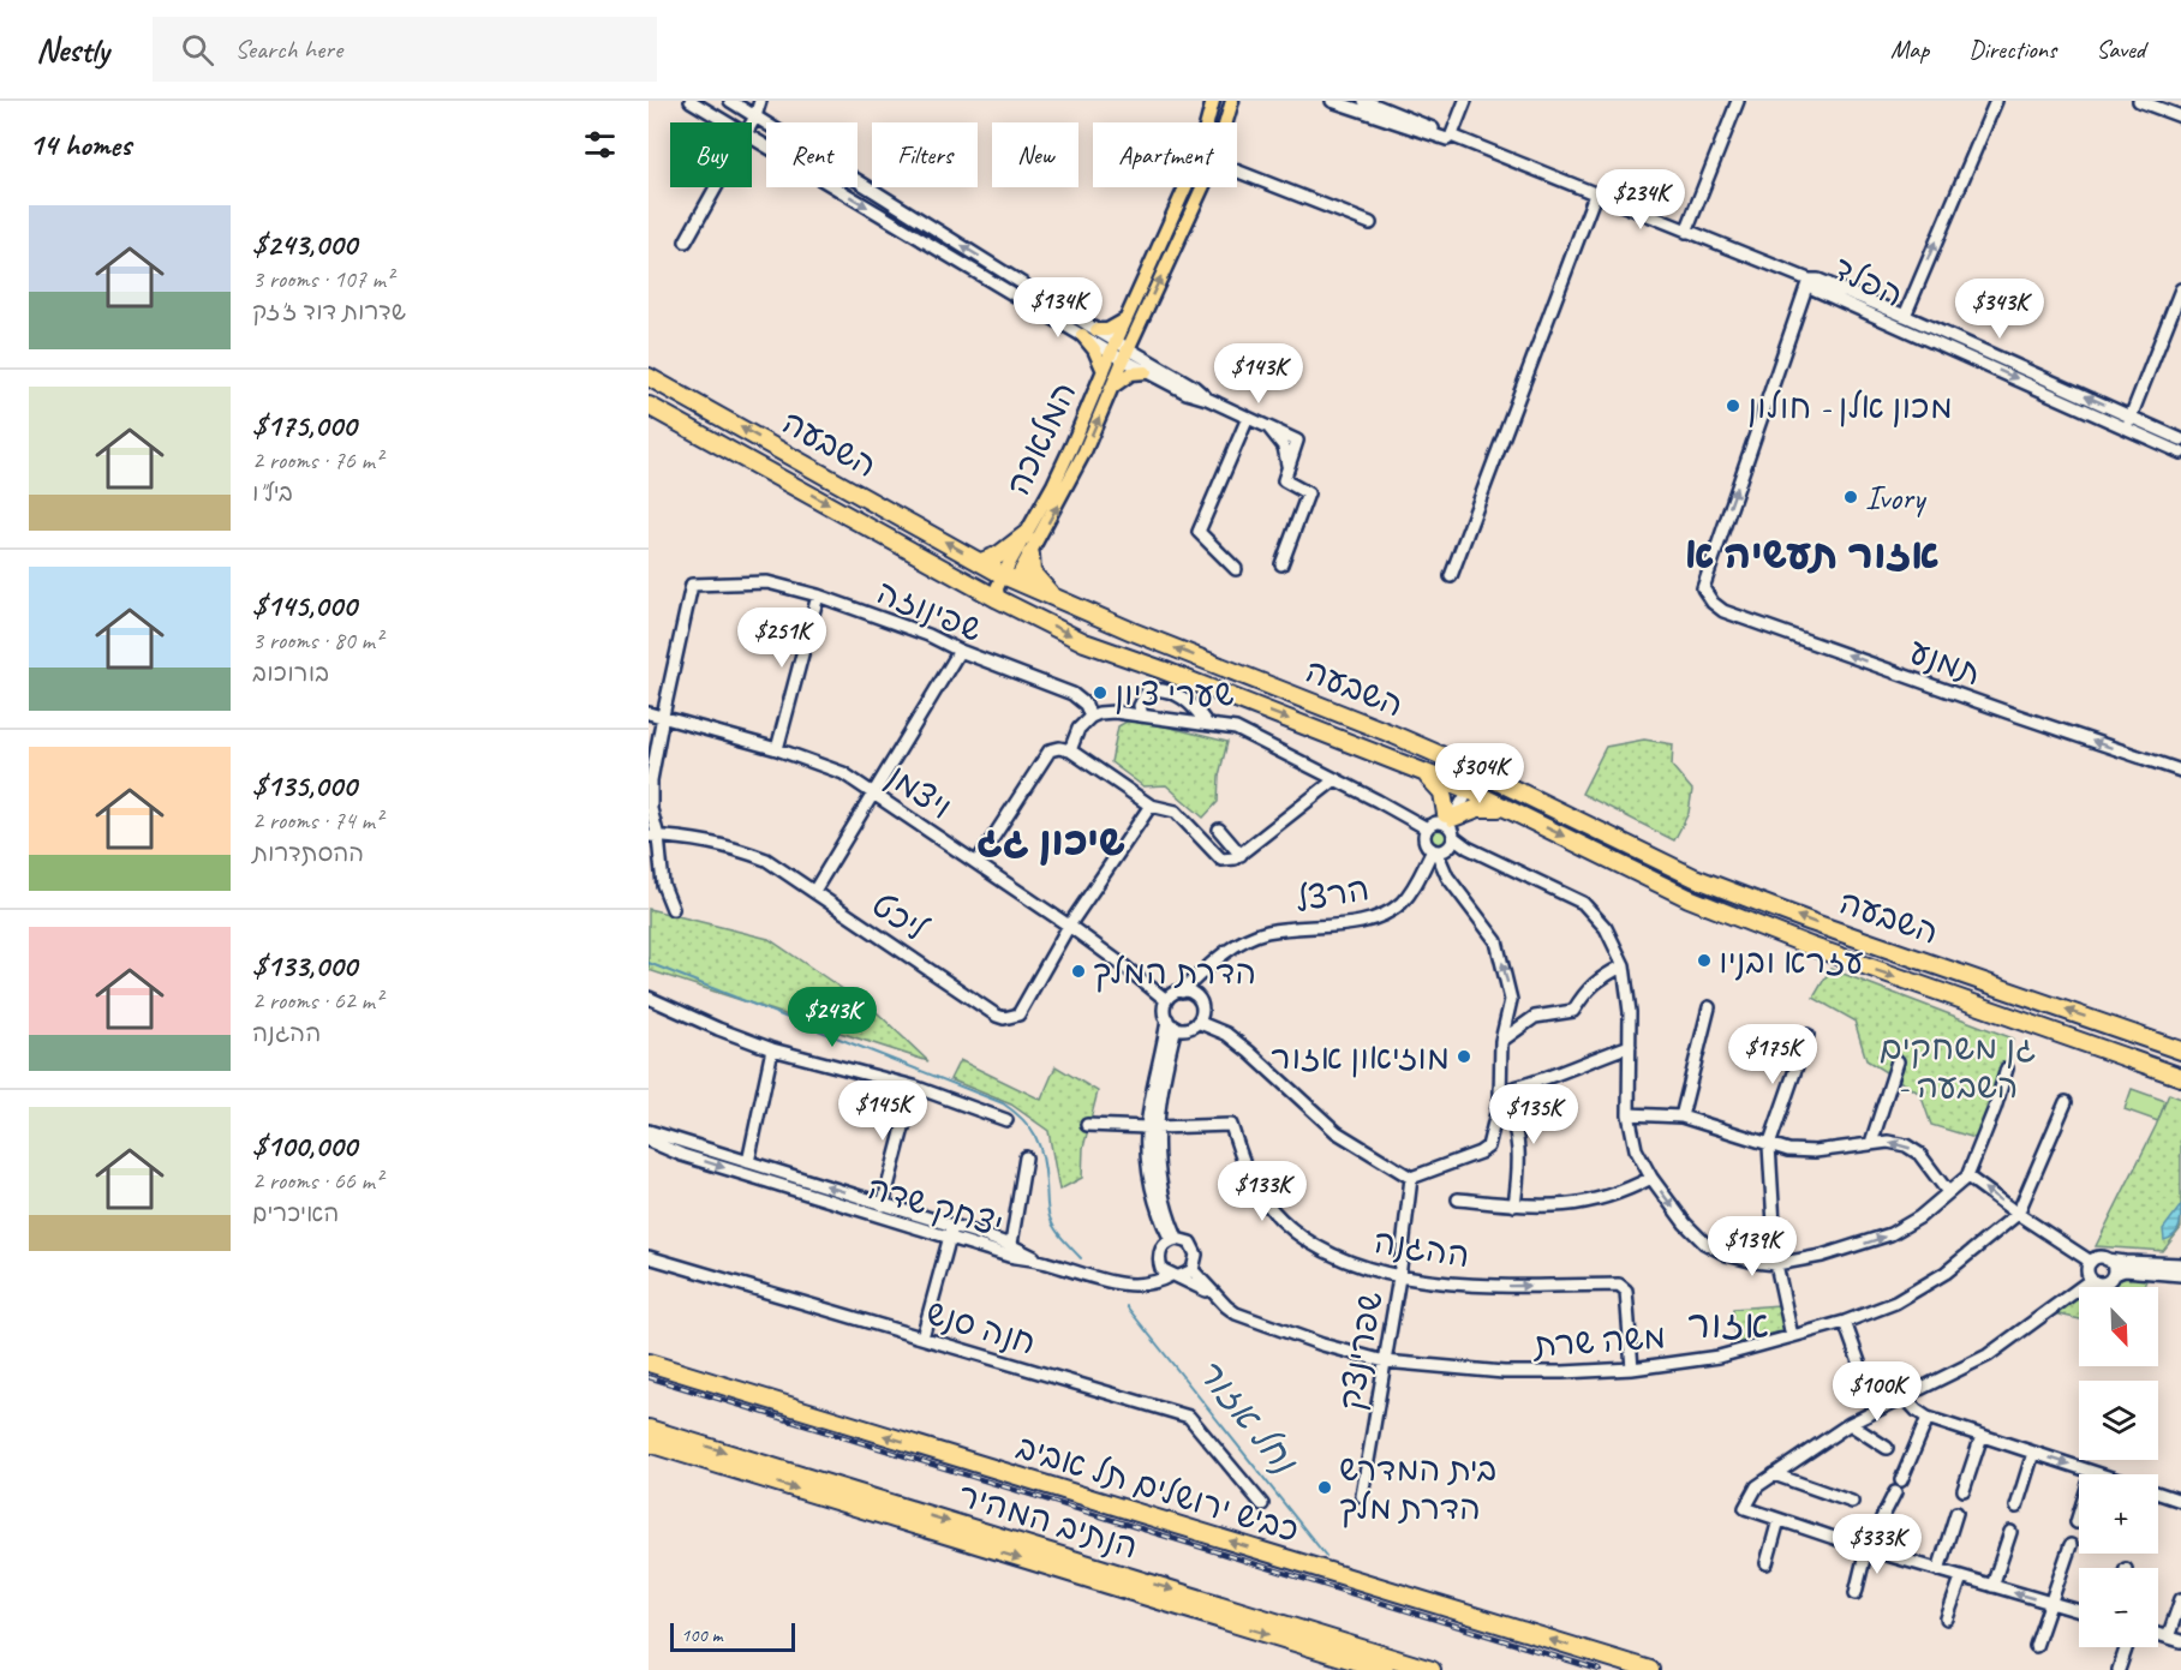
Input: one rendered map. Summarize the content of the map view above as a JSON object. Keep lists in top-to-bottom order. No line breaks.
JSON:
{"streets":{"highway":["השבעה","כביש ירושלים תל אביב","הנתיב המהיר"],"main road":["המלאכה"],"street":["הפלד","שפינוזה","תמנע","ויצמן","הרצל","ליכט","יצחק שדה","ההגנה","חנה סנש","משה שרת","שפרינצק"]},"crossings":[["הפלד","תמנע"],["המלאכה","השבעה"],["שפינוזה","ויצמן"],["ויצמן","הרצל"],["ויצמן","ליכט"],["יצחק שדה","משה שרת"],["ההגנה","משה שרת"],["ההגנה","שפרינצק"],["משה שרת","שפרינצק"]],"districts":["אזור תעשיה א","שיכון גג","אזור"],"water":["נחל אזור"],"parks":["גן משחקים - השבעה"],"places":["מכון אלן - חולון","Ivory","שערי ציון","עזרא ובניו","הדרת המלך","מוזיאון אזור","בית המדרש הדרת מלך"],"scale_bar":"100 m","north":"bottom right","page":{"header":"Nestly","search":"Search here","nav":["Map","Directions","Saved"],"heading":"14 homes","chip":["Buy","Rent","Filters","New","Apartment"],"price":["$234K","$134K","$343K","$143K","$251K","$304K","$243K","$175K","$145K","$135K","$133K","$139K","$100K","$333K"],"list":[{"name":"$243,000","note":"3 rooms · 107 m² · שדרות דוד ז'זק"},{"name":"$175,000","note":"2 rooms · 76 m² · ביל\"ו"},{"name":"$145,000","note":"3 rooms · 80 m² · בורוכוב"},{"name":"$135,000","note":"2 rooms · 74 m² · ההסתדרות"},{"name":"$133,000","note":"2 rooms · 62 m² · ההגנה"},{"name":"$100,000","note":"2 rooms · 66 m² · האיכרים"}],"map_buttons":["+","−"],"scale":"100 m"}}
